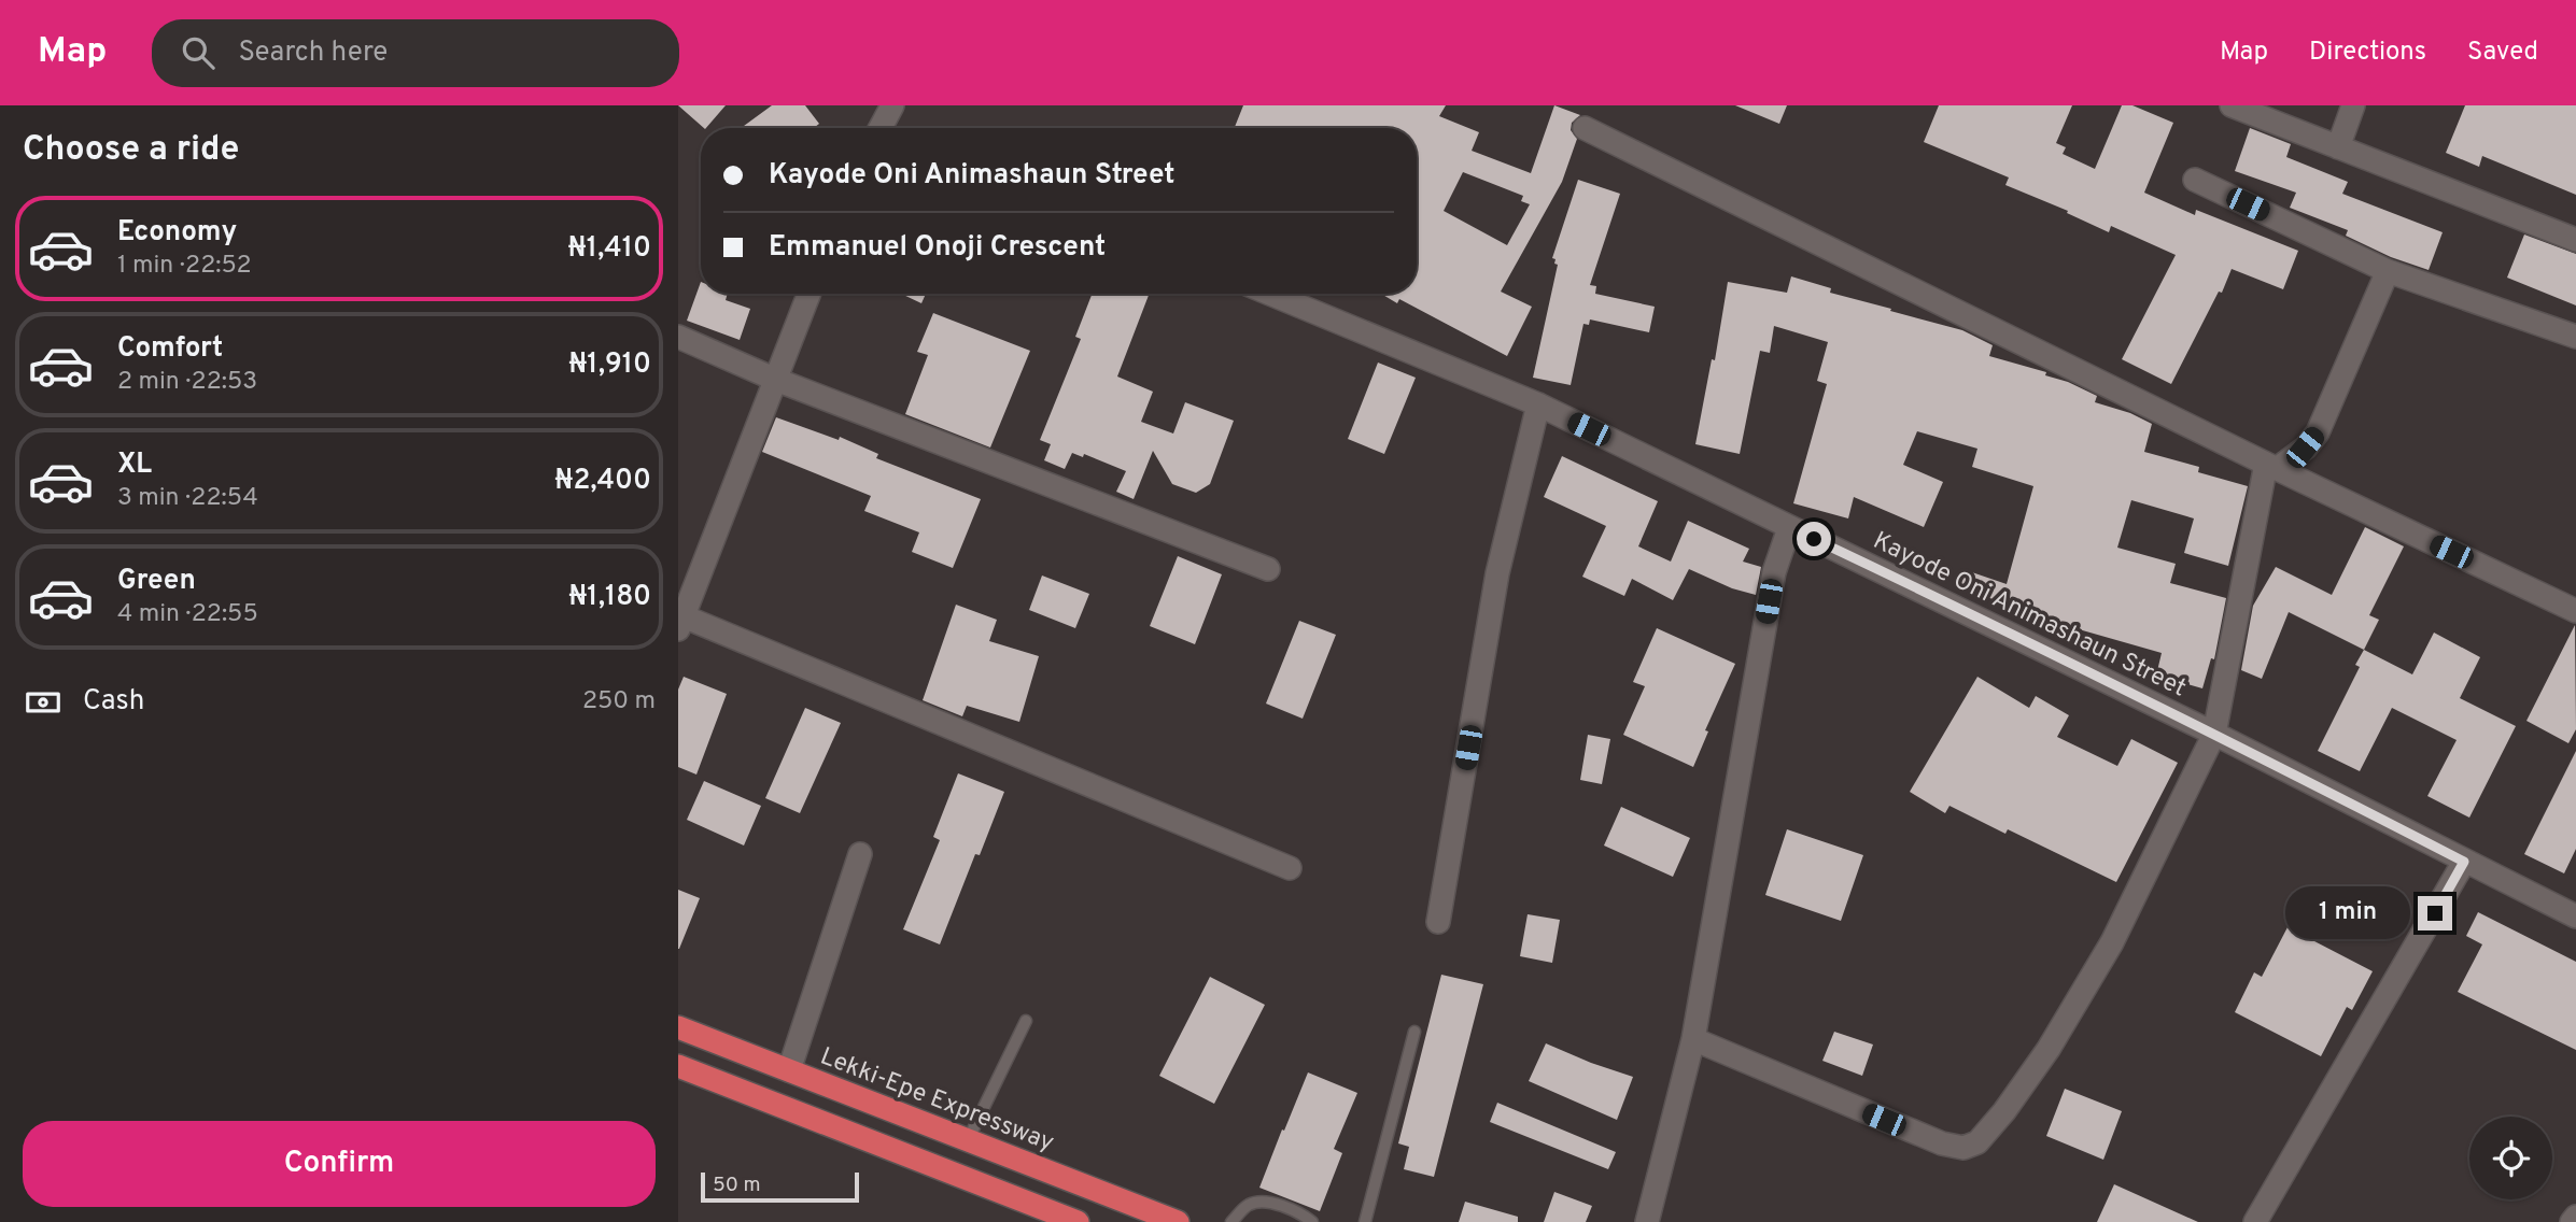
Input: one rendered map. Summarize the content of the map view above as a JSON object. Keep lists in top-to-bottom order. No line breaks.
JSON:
{"streets":{"highway":["Lekki-Epe Expressway"],"street":["Kayode Oni Animashaun Street"]},"scale_bar":"50 m","page":{"header":"Map","search":"Search here","nav":["Map","Directions","Saved"],"heading":"Choose a ride","banner":["Kayode Oni Animashaun Street","Emmanuel Onoji Crescent"],"list":[{"name":"Economy","note":"1 min · 22:52","value":"₦1,410"},{"name":"Comfort","note":"2 min · 22:53","value":"₦1,910"},{"name":"XL","note":"3 min · 22:54","value":"₦2,400"},{"name":"Green","note":"4 min · 22:55","value":"₦1,180"}],"pay":["Cash","250 m"],"bubble":"1 min","buttons":"Confirm","scale":"50 m"}}
